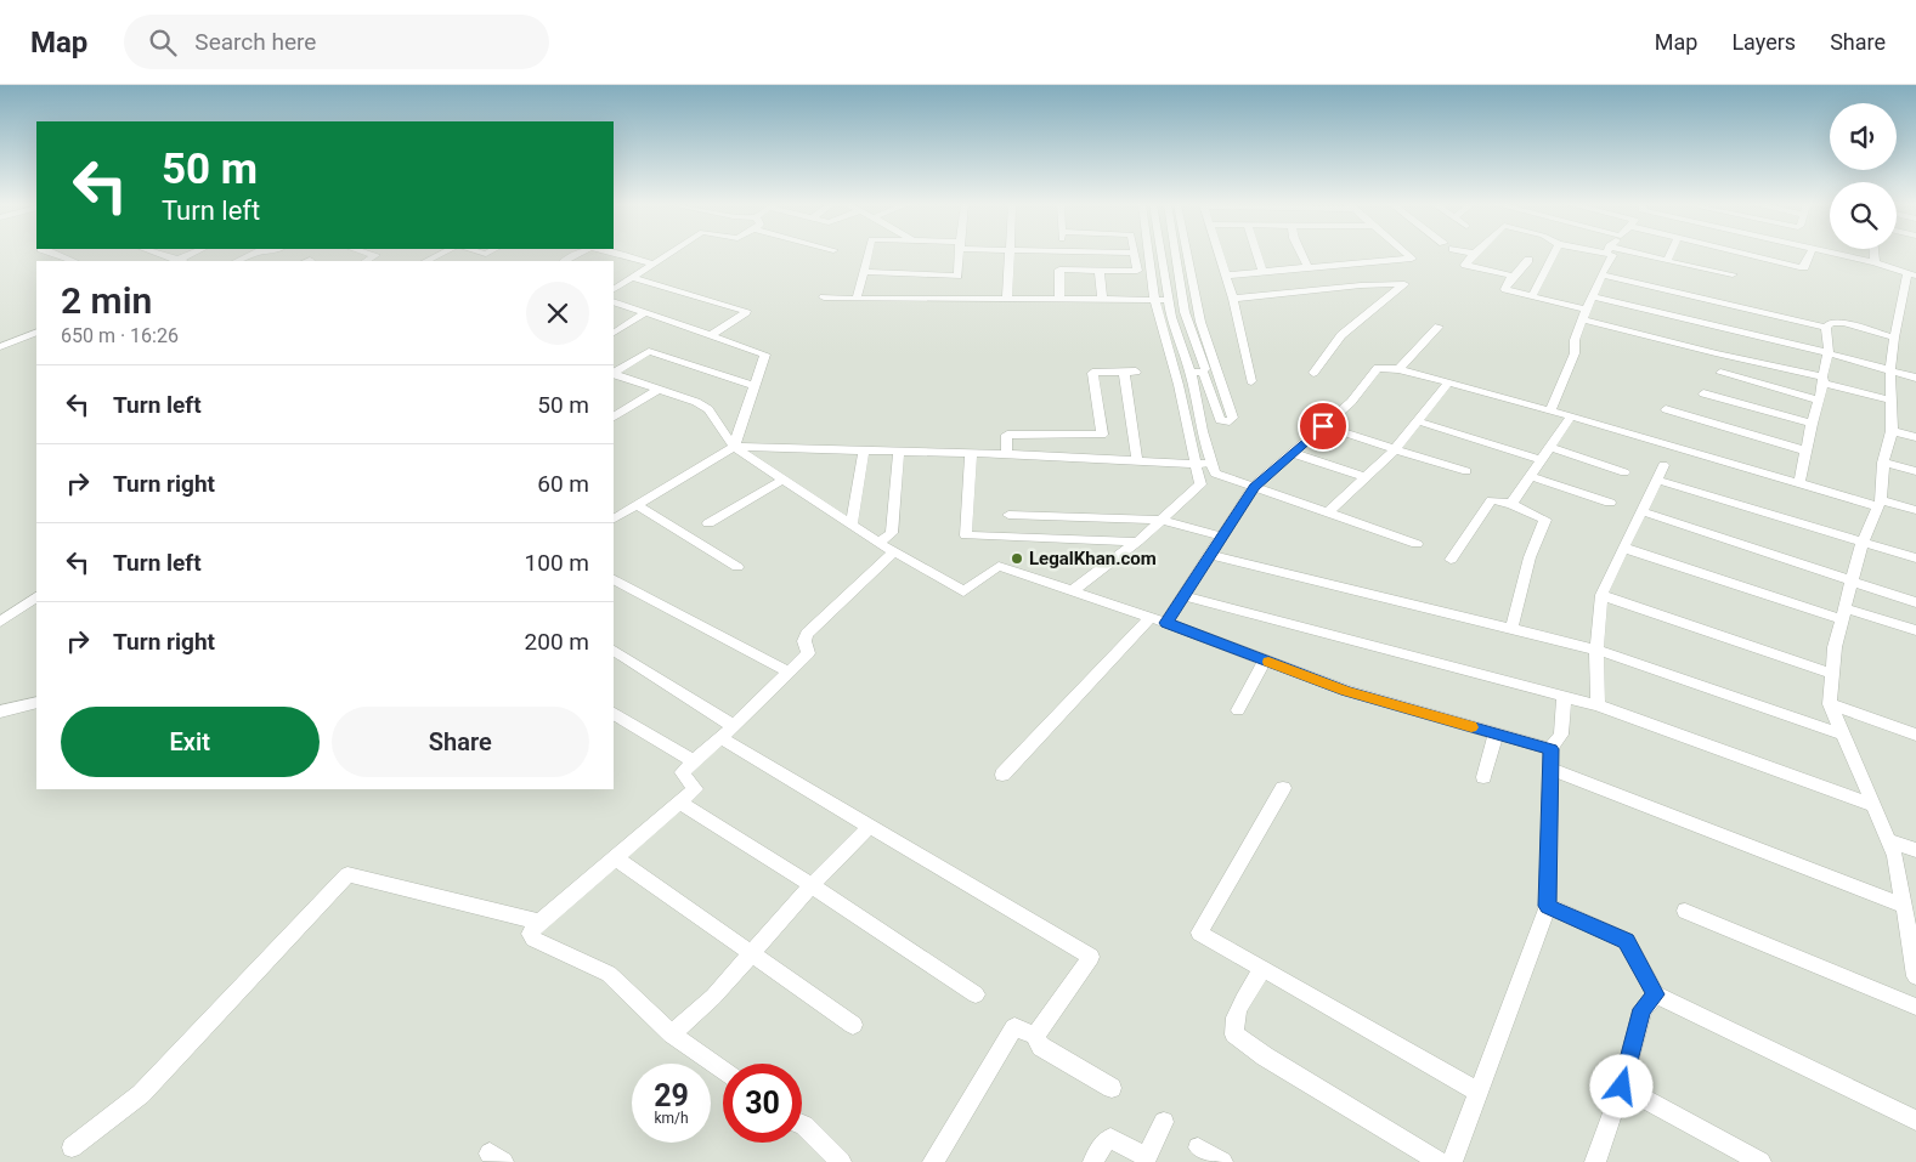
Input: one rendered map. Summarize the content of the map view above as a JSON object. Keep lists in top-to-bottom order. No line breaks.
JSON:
{"places":["LegalKhan.com"],"page":{"header":"Map","search":"Search here","nav":["Map","Layers","Share"],"turn":["50 m","Turn left"],"heading":["2 min","650 m · 16:26"],"list":[{"name":"Turn left","value":"50 m"},{"name":"Turn right","value":"60 m"},{"name":"Turn left","value":"100 m"},{"name":"Turn right","value":"200 m"}],"buttons":["Exit","Share"],"speed":"29 km/h","limit":"30"}}
